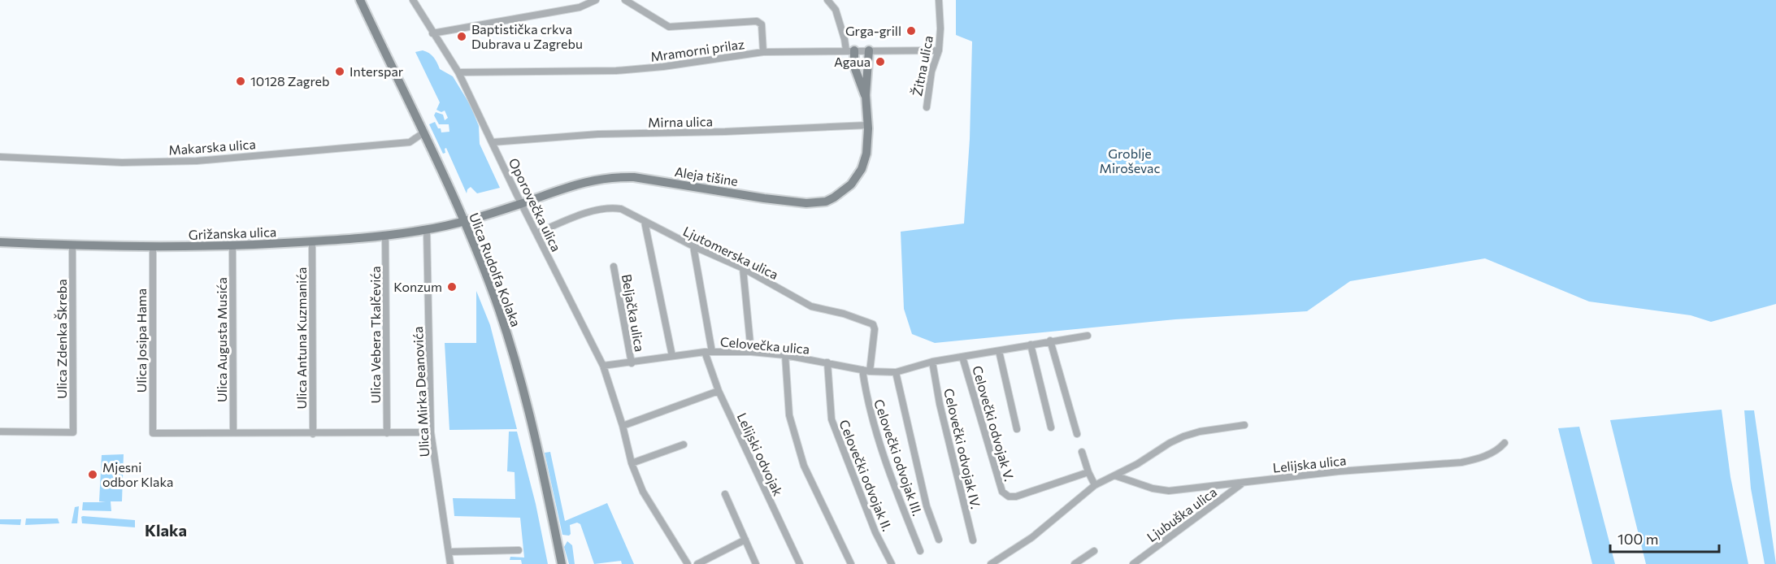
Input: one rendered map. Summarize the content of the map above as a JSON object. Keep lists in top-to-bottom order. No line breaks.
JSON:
{"streets":{"street":["Mramorni prilaz","Žitna ulica","Mirna ulica","Makarska ulica","Aleja tišine","Oporovečka ulica","Grižanska ulica","Ljutomerska ulica","Ulica Rudolfa Kolaka","Beljačka ulica","Ulica Vebera Tkalčevića","Ulica Antuna Kuzmanića","Ulica Zdenka Škreba","Ulica Augusta Musića","Ulica Josipa Hama","Celovečka ulica","Ulica Mirka Deanovića","Celovečki odvojak V.","Celovečki odvojak IV.","Lelijski odvojak","Celovečki odvojak III.","Lelijska ulica","Celovečki odvojak II.","Ljubuška ulica"]},"crossings":[["Mramorni prilaz","Žitna ulica"],["Mramorni prilaz","Aleja tišine"],["Mramorni prilaz","Oporovečka ulica"],["Mirna ulica","Aleja tišine"],["Mirna ulica","Oporovečka ulica"],["Makarska ulica","Ulica Rudolfa Kolaka"],["Aleja tišine","Oporovečka ulica"],["Aleja tišine","Grižanska ulica"],["Aleja tišine","Ulica Rudolfa Kolaka"],["Oporovečka ulica","Ljutomerska ulica"],["Oporovečka ulica","Celovečka ulica"],["Grižanska ulica","Ulica Rudolfa Kolaka"],["Grižanska ulica","Ulica Vebera Tkalčevića"],["Grižanska ulica","Ulica Antuna Kuzmanića"],["Grižanska ulica","Ulica Zdenka Škreba"],["Grižanska ulica","Ulica Augusta Musića"],["Grižanska ulica","Ulica Josipa Hama"],["Grižanska ulica","Ulica Mirka Deanovića"],["Ljutomerska ulica","Celovečka ulica"],["Ljutomerska ulica","Lelijski odvojak"],["Beljačka ulica","Celovečka ulica"],["Ulica Augusta Musića","Ulica Josipa Hama"],["Celovečka ulica","Celovečki odvojak V."],["Celovečka ulica","Celovečki odvojak IV."],["Celovečka ulica","Lelijski odvojak"],["Celovečka ulica","Celovečki odvojak III."],["Celovečka ulica","Celovečki odvojak II."],["Lelijska ulica","Ljubuška ulica"]],"districts":["Klaka"],"parks":["Groblje Miroševac"],"places":["Grga-grill","Baptistička crkva Dubrava u Zagrebu","Agaua","Interspar","10128 Zagreb","Konzum","Mjesni odbor Klaka"],"scale_bar":"100 m"}
